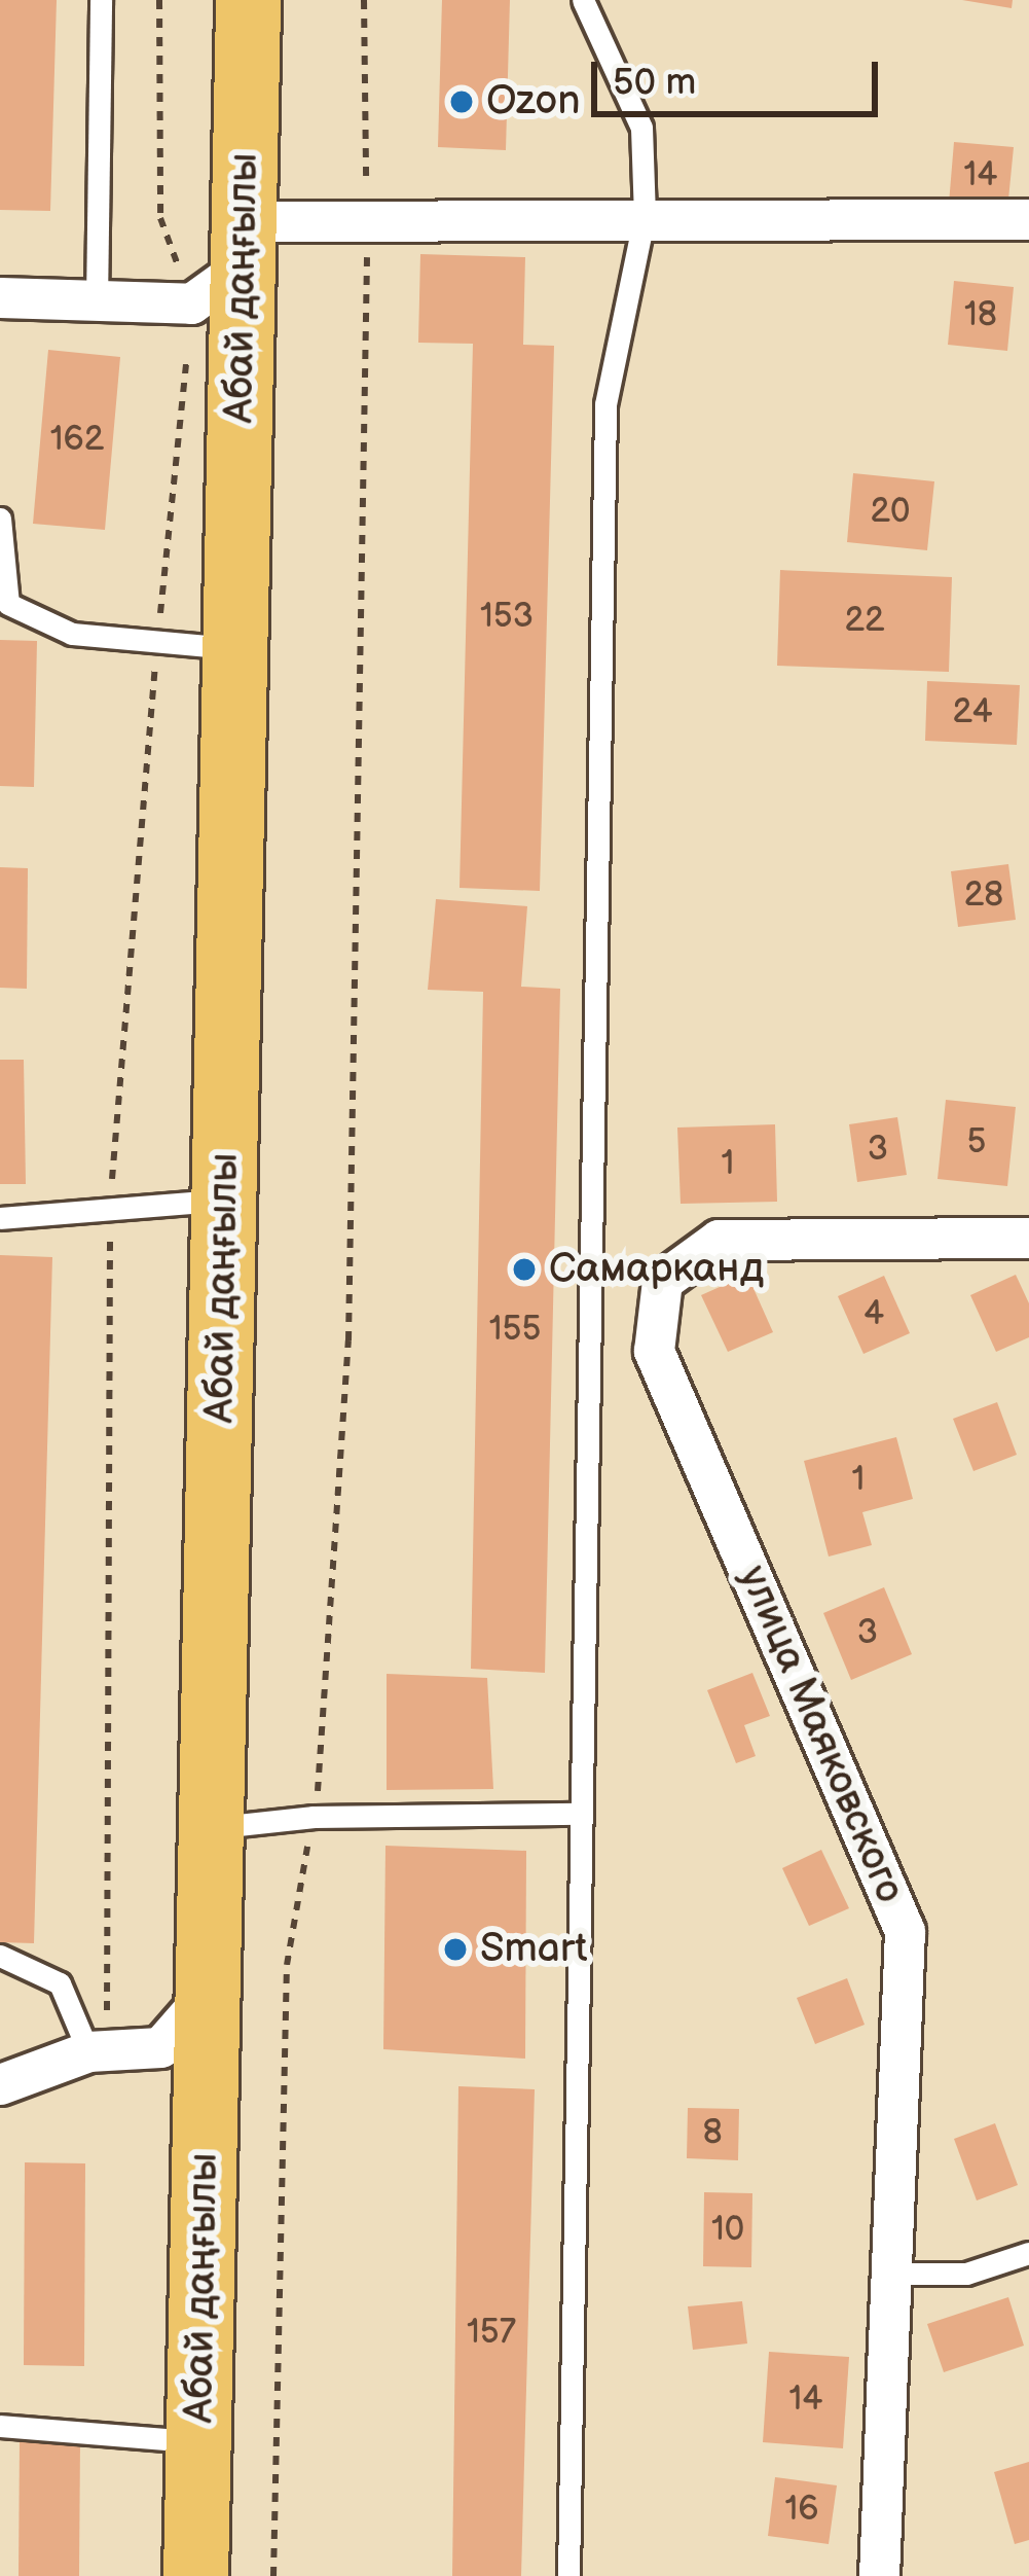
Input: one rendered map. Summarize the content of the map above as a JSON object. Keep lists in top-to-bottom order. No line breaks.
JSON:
{"streets":{"main road":["Абай даңғылы"],"street":["улица Маяковского"]},"places":["Ozon","Самарканд","Smart"],"house_numbers":["14","18","162","20","153","22","24","28","5","3","1","4","155","1","3","8","10","157","14","16"],"scale_bar":"50 m"}
